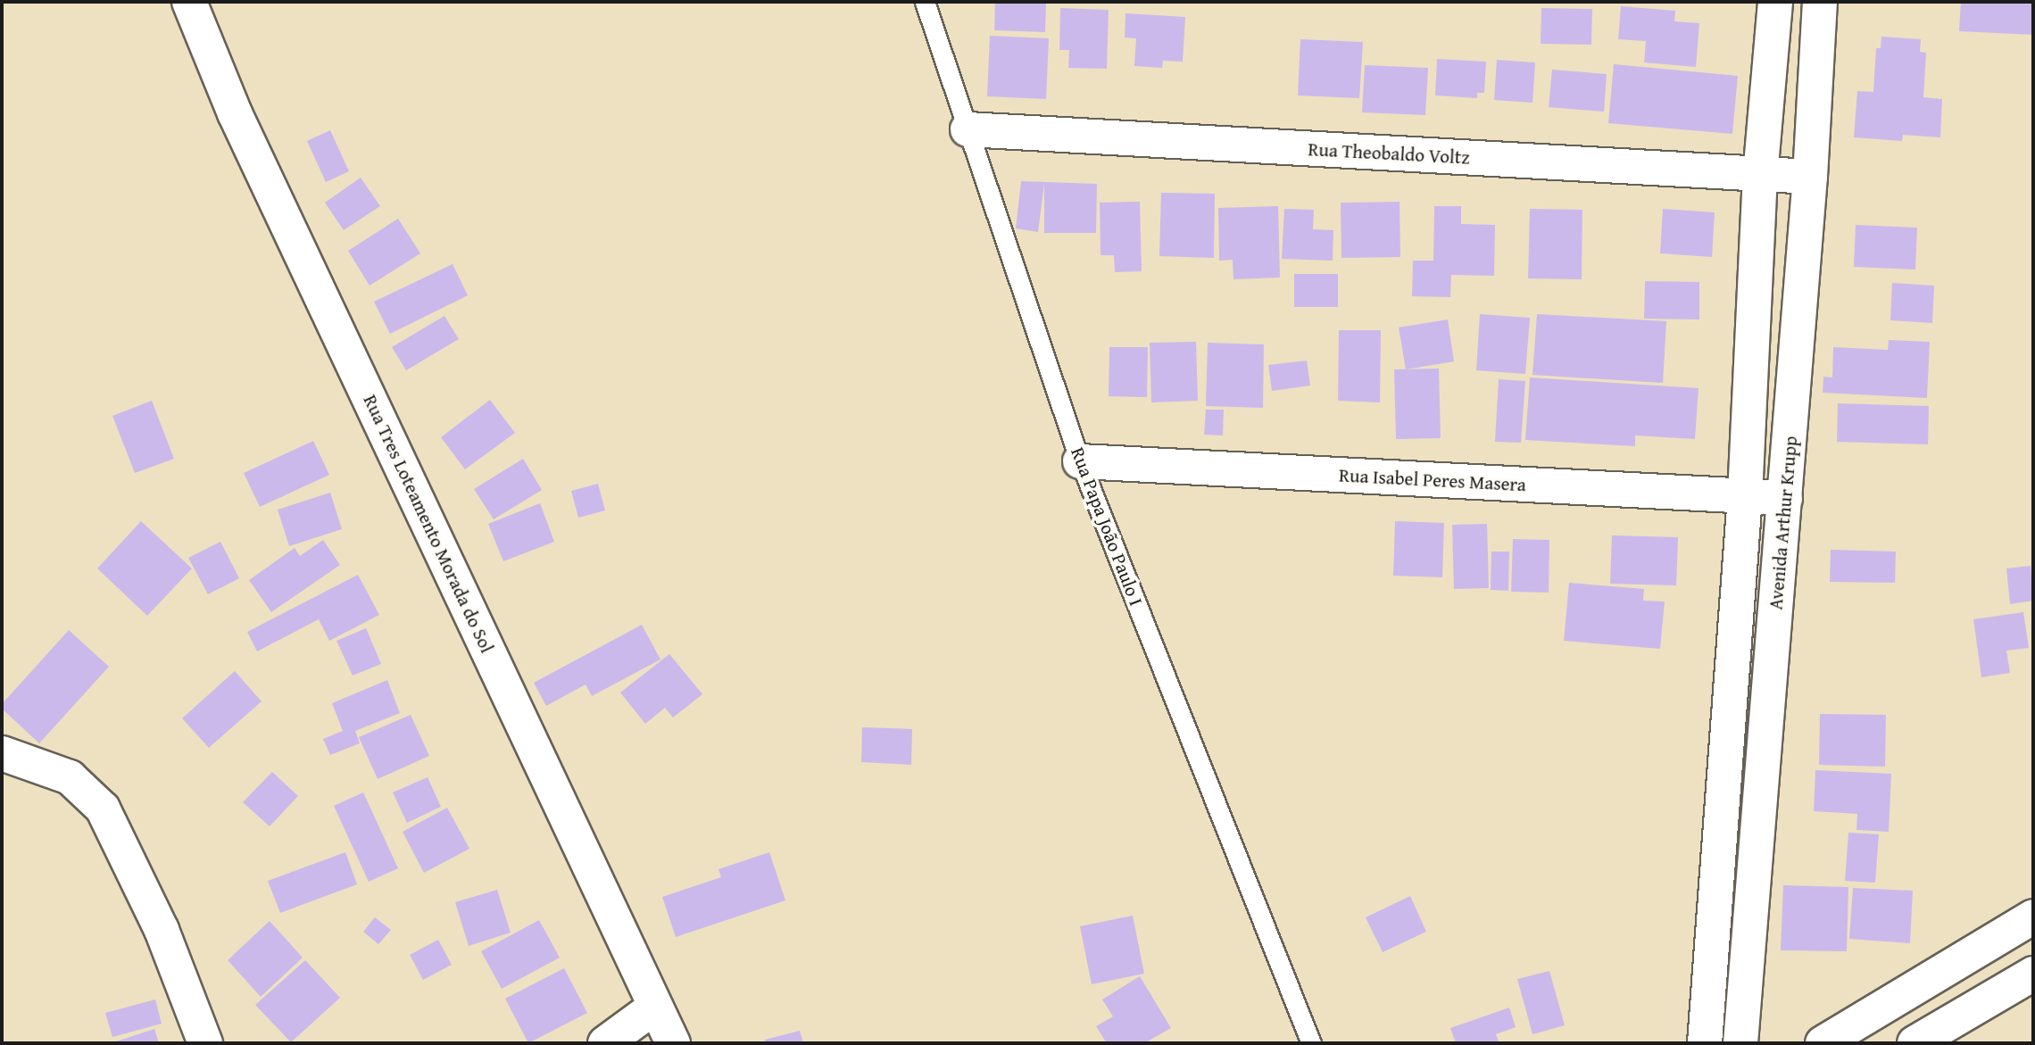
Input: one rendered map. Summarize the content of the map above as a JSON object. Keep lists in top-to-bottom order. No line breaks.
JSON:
{"streets":{"street":["Rua Theobaldo Voltz","Rua Isabel Peres Masera","Avenida Arthur Krupp","Rua Tres Loteamento Morada do Sol"],"lane":["Rua Papa João Paulo I"]},"crossings":[["Rua Theobaldo Voltz","Avenida Arthur Krupp"],["Rua Theobaldo Voltz","Rua Papa João Paulo I"],["Rua Isabel Peres Masera","Avenida Arthur Krupp"],["Rua Isabel Peres Masera","Rua Papa João Paulo I"]]}
